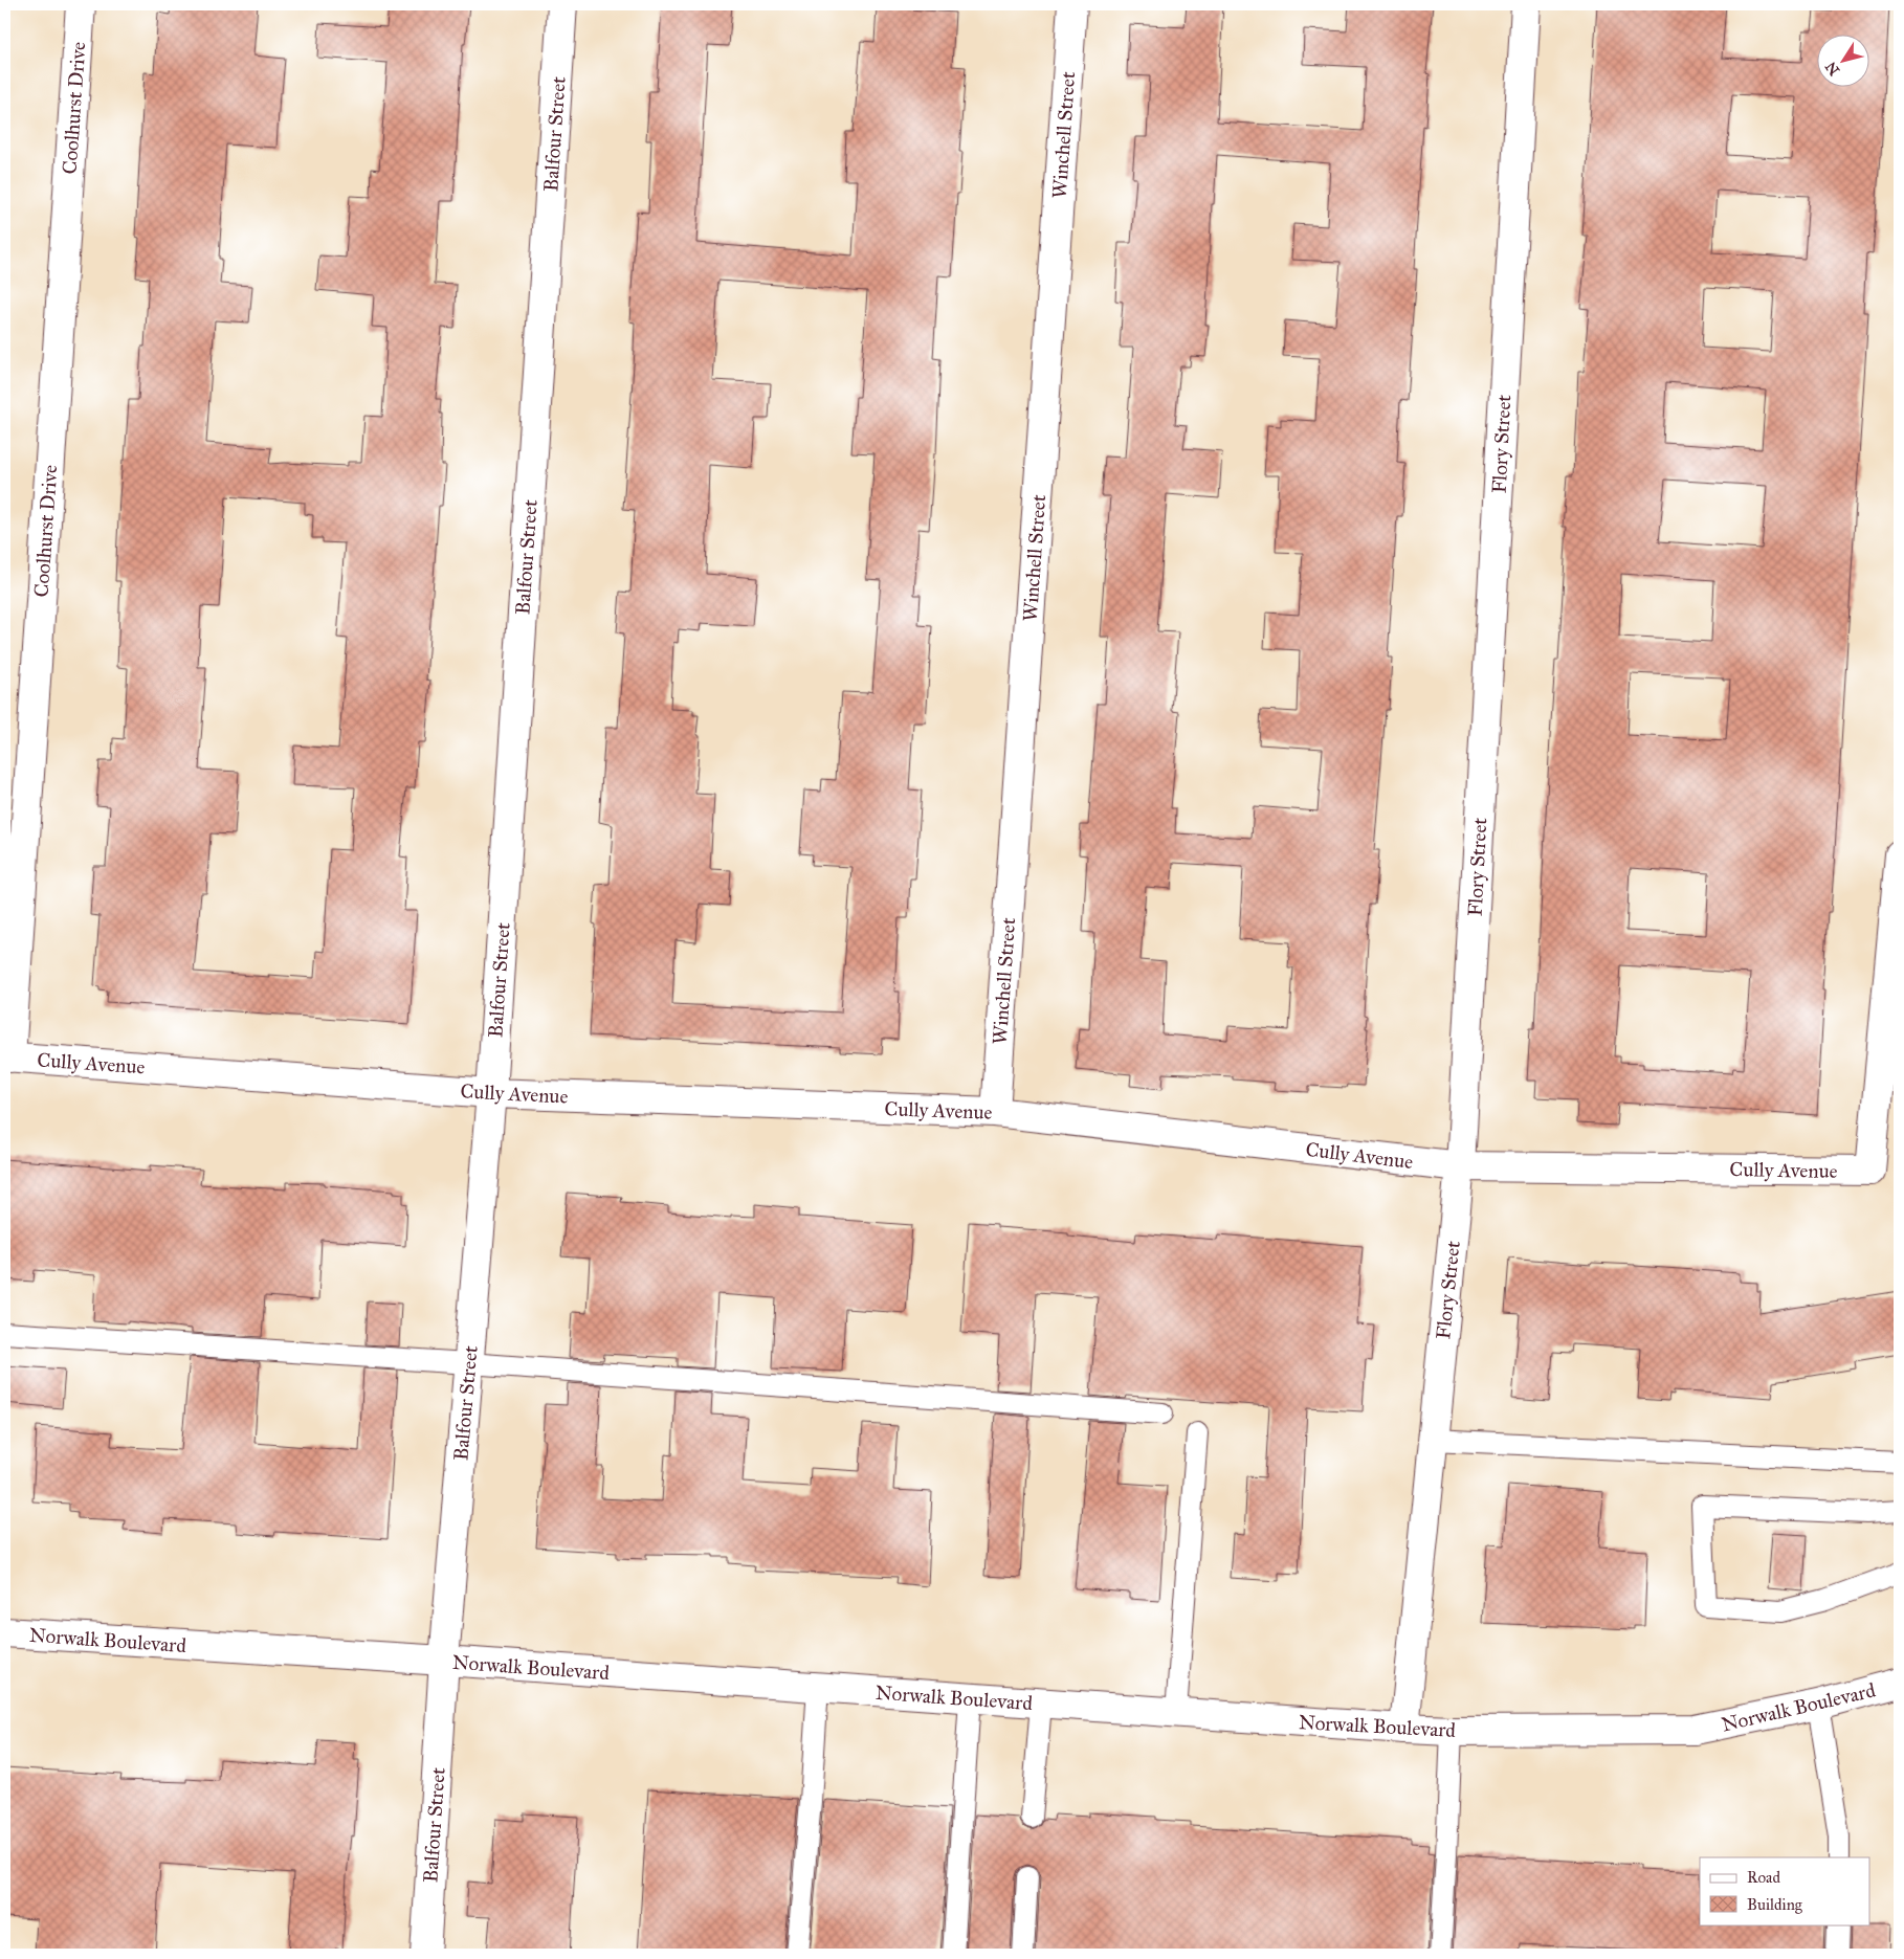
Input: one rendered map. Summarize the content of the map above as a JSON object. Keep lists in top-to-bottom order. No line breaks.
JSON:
{"streets":{"street":["Coolhurst Drive","Balfour Street","Winchell Street","Flory Street","Cully Avenue","Norwalk Boulevard"]},"crossings":[["Coolhurst Drive","Cully Avenue"],["Balfour Street","Cully Avenue"],["Balfour Street","Norwalk Boulevard"],["Winchell Street","Cully Avenue"],["Flory Street","Cully Avenue"],["Flory Street","Norwalk Boulevard"]],"legend":["Road","Building"],"north":"bottom left"}
